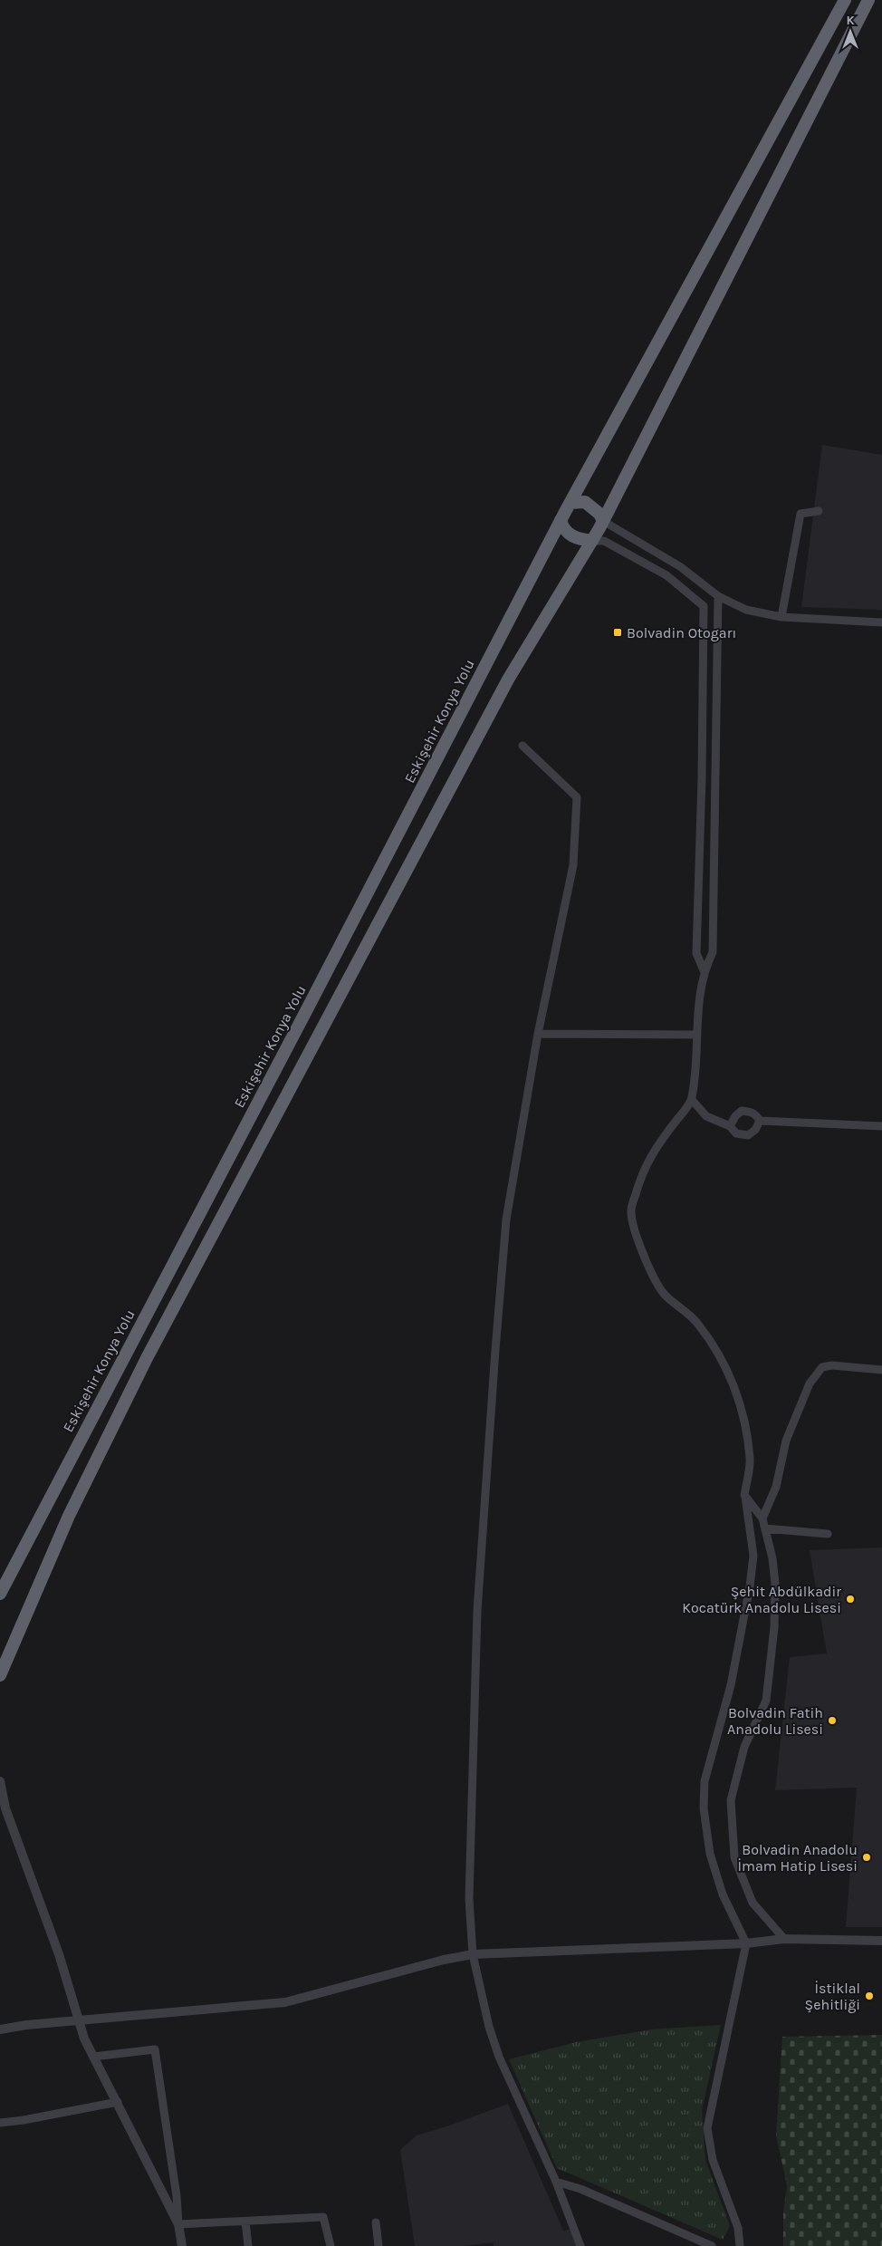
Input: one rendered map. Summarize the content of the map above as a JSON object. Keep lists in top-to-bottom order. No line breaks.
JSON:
{"streets":{"highway":["Eskişehir Konya Yolu"]},"places":{"transit":["Bolvadin Otogarı"],"other":["Şehit Abdülkadir Kocatürk Anadolu Lisesi","Bolvadin Fatih Anadolu Lisesi","Bolvadin Anadolu İmam Hatip Lisesi","İstiklal Şehitliği"]},"north":"top"}
